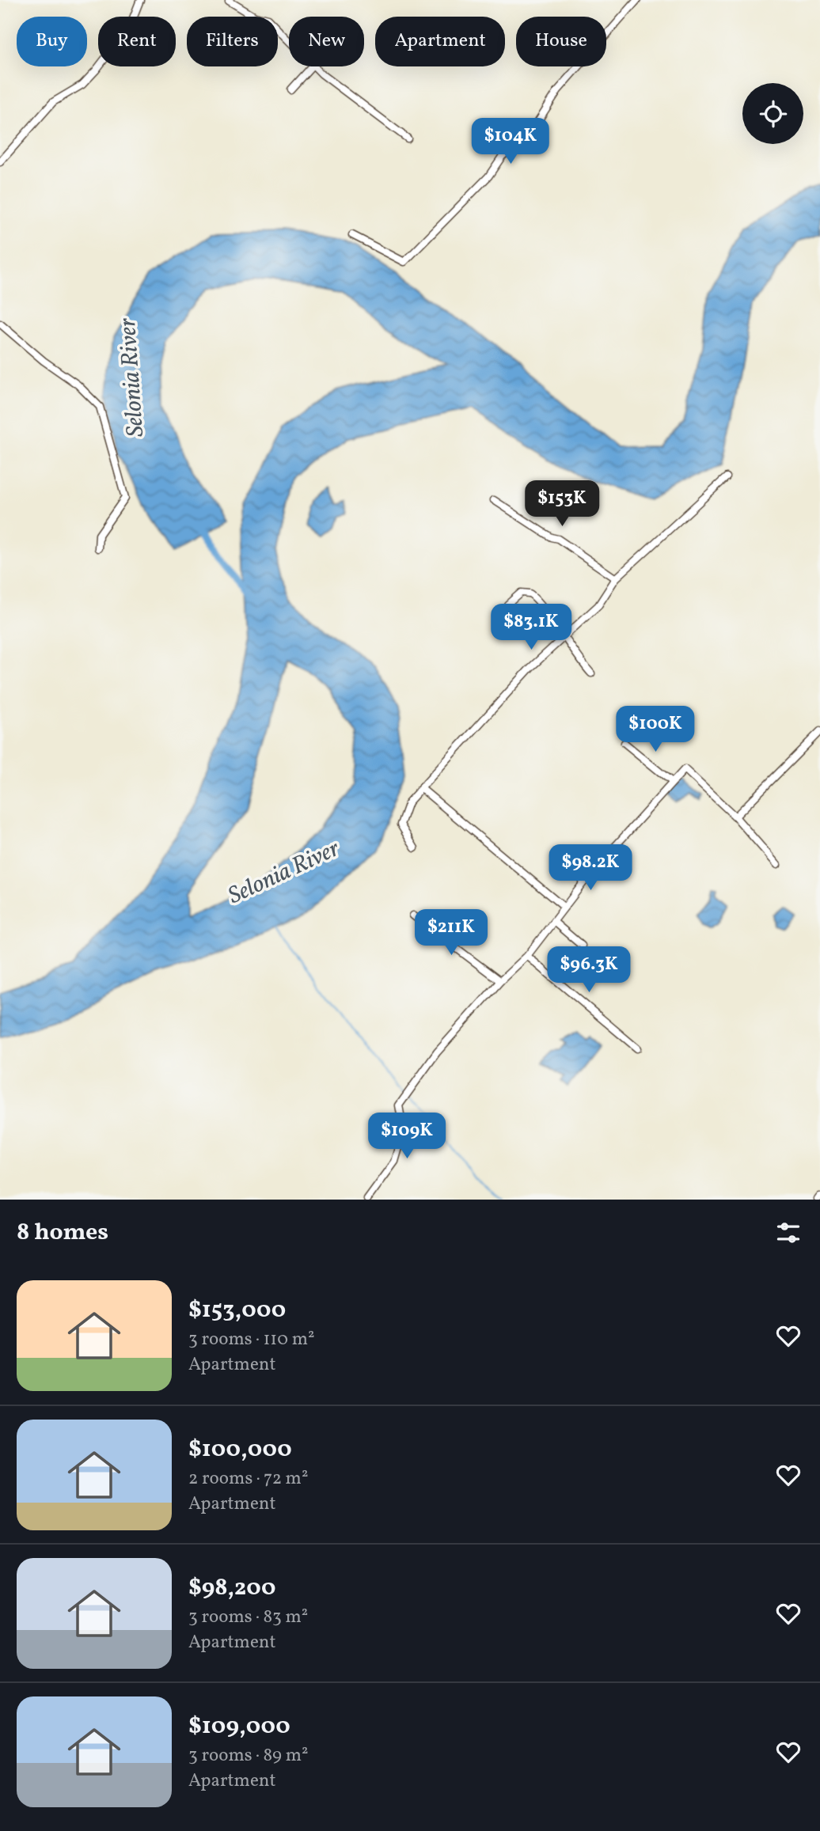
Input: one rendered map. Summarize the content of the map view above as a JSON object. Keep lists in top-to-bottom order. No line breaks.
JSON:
{"water":["Selonia River"],"page":{"chip":["Buy","Rent","Filters","New","Apartment","House"],"price":["$104K","$153K","$83.1K","$100K","$98.2K","$211K","$96.3K","$109K"],"heading":"8 homes","list":[{"name":"$153,000","note":"3 rooms · 110 m² · Apartment"},{"name":"$100,000","note":"2 rooms · 72 m² · Apartment"},{"name":"$98,200","note":"3 rooms · 83 m² · Apartment"},{"name":"$109,000","note":"3 rooms · 89 m² · Apartment"}]}}
